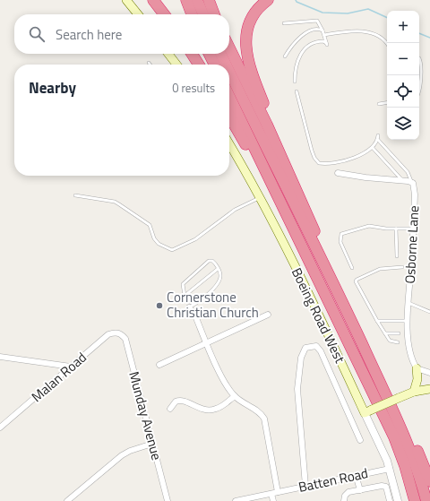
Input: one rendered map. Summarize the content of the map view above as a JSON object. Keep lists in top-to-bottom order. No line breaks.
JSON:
{"streets":{"main road":["Boeing Road West"],"street":["Osborne Lane","Malan Road","Munday Avenue","Batten Road"]},"crossings":[["Boeing Road West","Batten Road"],["Malan Road","Munday Avenue"]],"places":["Cornerstone Christian Church"],"page":{"map_buttons":["+","−"],"search":"Search here","heading":["Nearby","0 results"]}}
